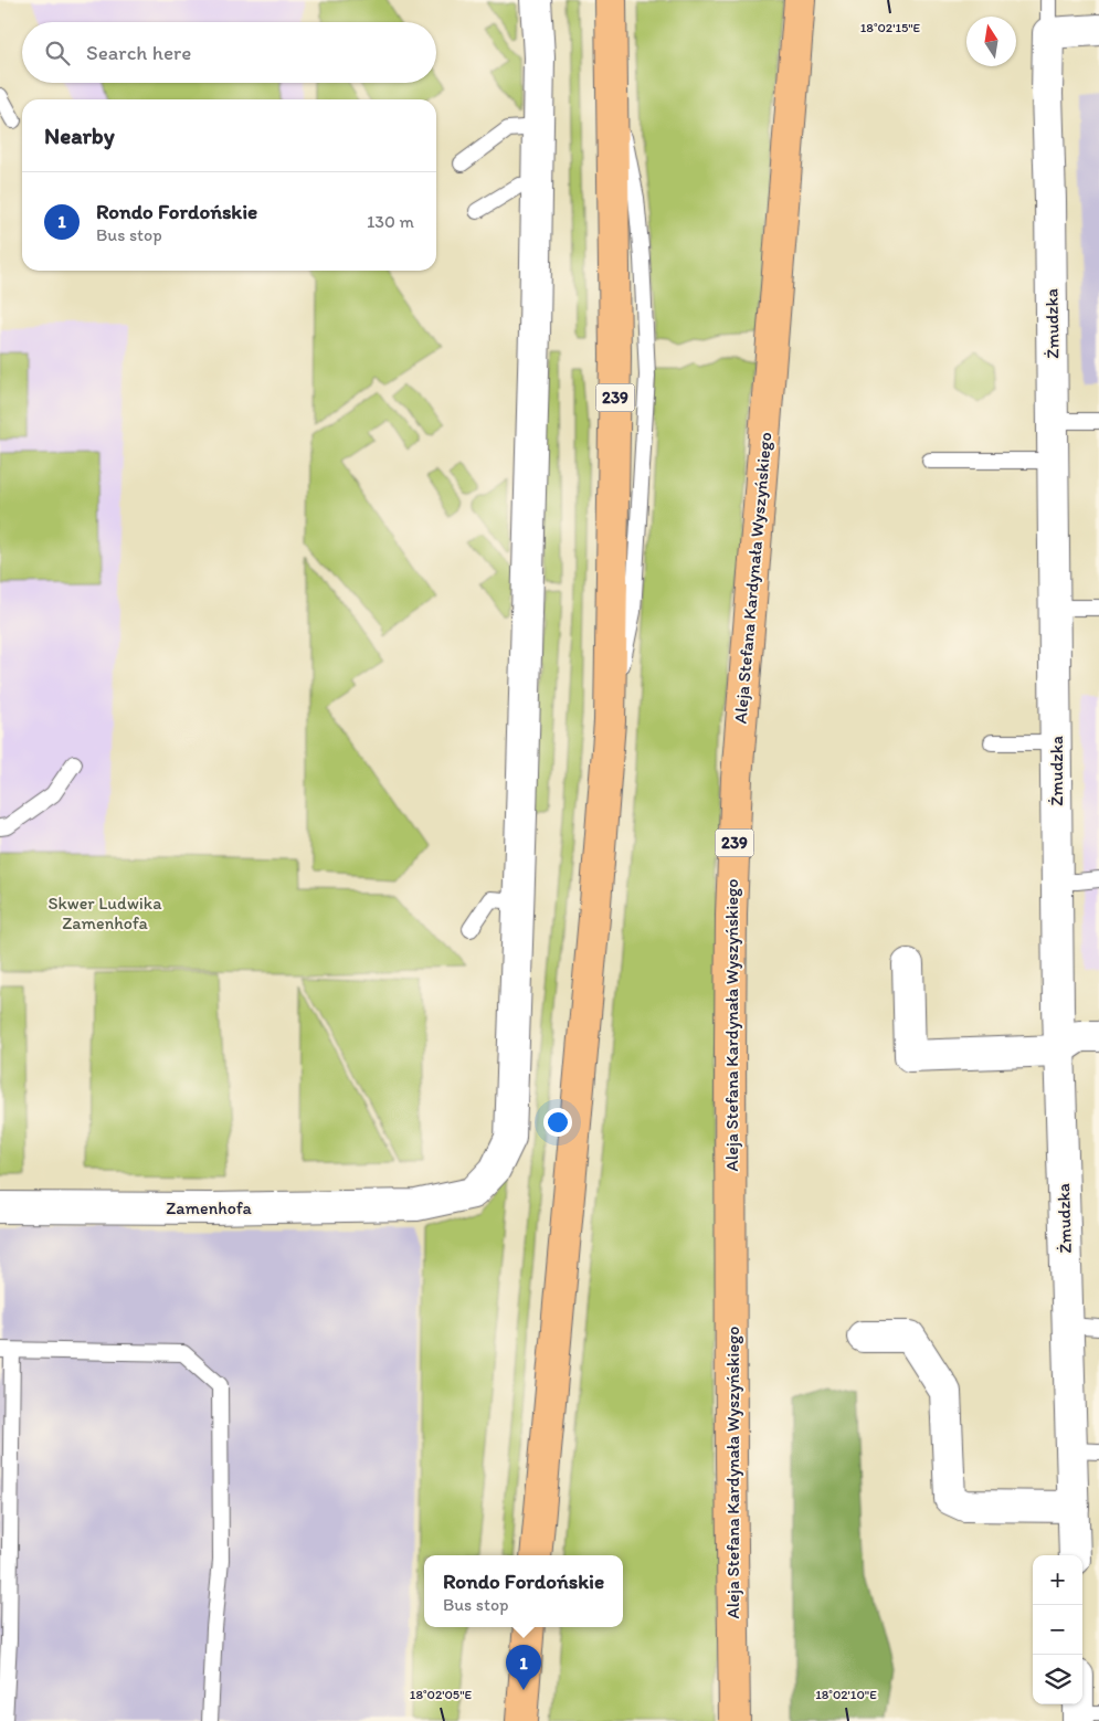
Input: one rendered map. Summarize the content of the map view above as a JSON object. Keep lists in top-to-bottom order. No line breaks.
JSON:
{"streets":{"main road":["239","Aleja Stefana Kardynała Wyszyńskiego"],"street":["Żmudzka","Zamenhofa"]},"parks":["Skwer Ludwika Zamenhofa"],"north":"top","page":{"search":"Search here","heading":"Nearby","list":[{"mark":"1","name":"Rondo Fordońskie","note":"Bus stop","value":"130 m"}],"map_buttons":["+","−"],"popup":["Rondo Fordońskie","Bus stop"],"pins":"1"},"coordinates":["18°02'15\"E","18°02'05\"E","18°02'10\"E"]}
